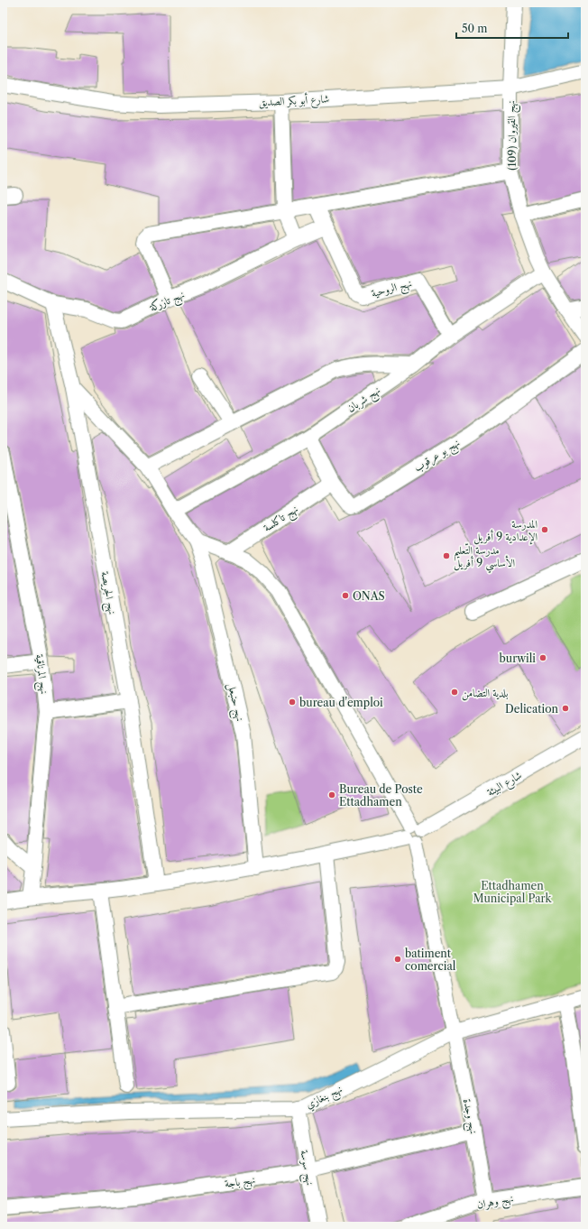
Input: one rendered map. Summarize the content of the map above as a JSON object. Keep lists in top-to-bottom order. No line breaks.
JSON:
{"streets":{"street":["شارع أبو بكر الصديق","نهج القيروان (109)","نهج الروحية","نهج تازركة","نهج شربان","نهج بو عرقوب","نهج تاكلسة","نهج الجريصة","نهج المرناقية","نهج حنبعل","شارع البيئة","نهج بنغازي","نهج وجدة","نهج سوسة","نهج باجة","نهج وهران"]},"crossings":[["شارع أبو بكر الصديق","نهج القيروان (109)"],["نهج القيروان (109)","نهج شربان"],["نهج الروحية","نهج تازركة"],["نهج الروحية","نهج شربان"],["نهج تازركة","نهج الجريصة"],["نهج شربان","نهج بو عرقوب"],["نهج شربان","نهج حنبعل"],["نهج بو عرقوب","نهج تاكلسة"],["نهج تاكلسة","نهج وجدة"],["نهج الجريصة","نهج حنبعل"],["نهج الجريصة","شارع البيئة"],["نهج المرناقية","شارع البيئة"],["نهج حنبعل","شارع البيئة"],["نهج حنبعل","نهج وجدة"],["شارع البيئة","نهج وجدة"],["نهج بنغازي","نهج وجدة"],["نهج بنغازي","نهج سوسة"],["نهج وجدة","نهج باجة"],["نهج وجدة","نهج وهران"],["نهج سوسة","نهج باجة"]],"parks":["Ettadhamen Municipal Park"],"places":["المدرسة الإعدادية 9 أفريل","مدرسة التّعليم الأساسي 9 أفريل","ONAS","burwili","بلدية التضامن","bureau d'emploi","Delication","Bureau de Poste Ettadhamen","batiment comercial"],"scale_bar":"50 m"}
